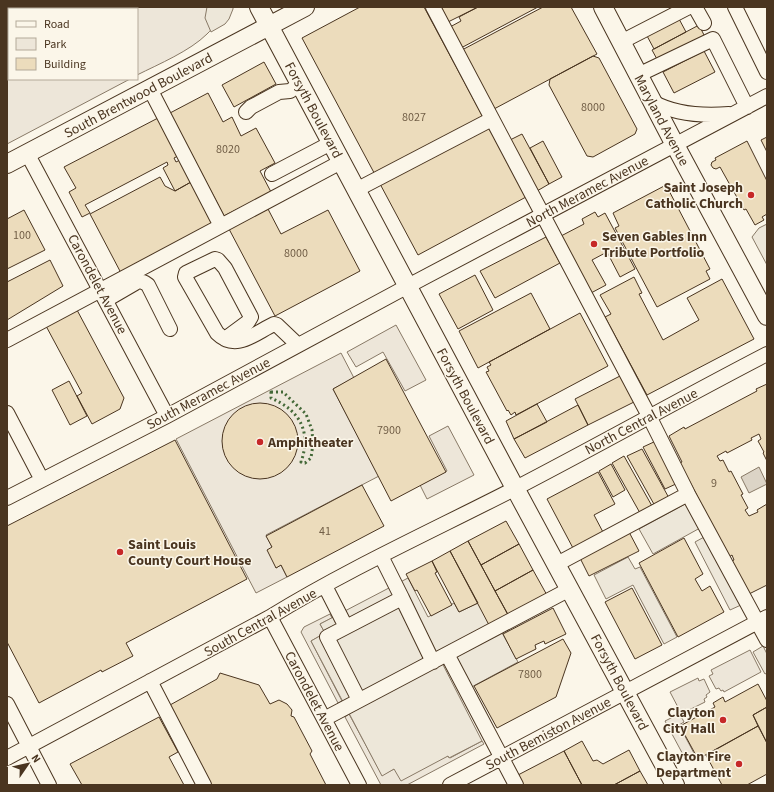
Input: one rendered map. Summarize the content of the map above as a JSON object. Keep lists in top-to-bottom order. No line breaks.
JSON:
{"streets":{"main road":["South Brentwood Boulevard","Forsyth Boulevard","Maryland Avenue"],"street":["North Meramec Avenue","Carondelet Avenue","South Meramec Avenue","North Central Avenue","South Central Avenue","South Bemiston Avenue"]},"crossings":[["South Brentwood Boulevard","Forsyth Boulevard"],["South Brentwood Boulevard","Carondelet Avenue"],["Forsyth Boulevard","North Meramec Avenue"],["Forsyth Boulevard","South Meramec Avenue"],["Forsyth Boulevard","North Central Avenue"],["Forsyth Boulevard","South Central Avenue"],["Forsyth Boulevard","South Bemiston Avenue"],["Maryland Avenue","North Meramec Avenue"],["North Meramec Avenue","South Meramec Avenue"],["Carondelet Avenue","South Meramec Avenue"],["Carondelet Avenue","South Central Avenue"],["North Central Avenue","South Central Avenue"]],"places":["Saint Joseph Catholic Church","Seven Gables Inn Tribute Portfolio","Amphitheater","Saint Louis County Court House","Clayton City Hall","Clayton Fire Department"],"house_numbers":["8000","8027","8020","100","8000","7900","9","41","7800"],"legend":["Road","Park","Building"],"north":"top right"}
